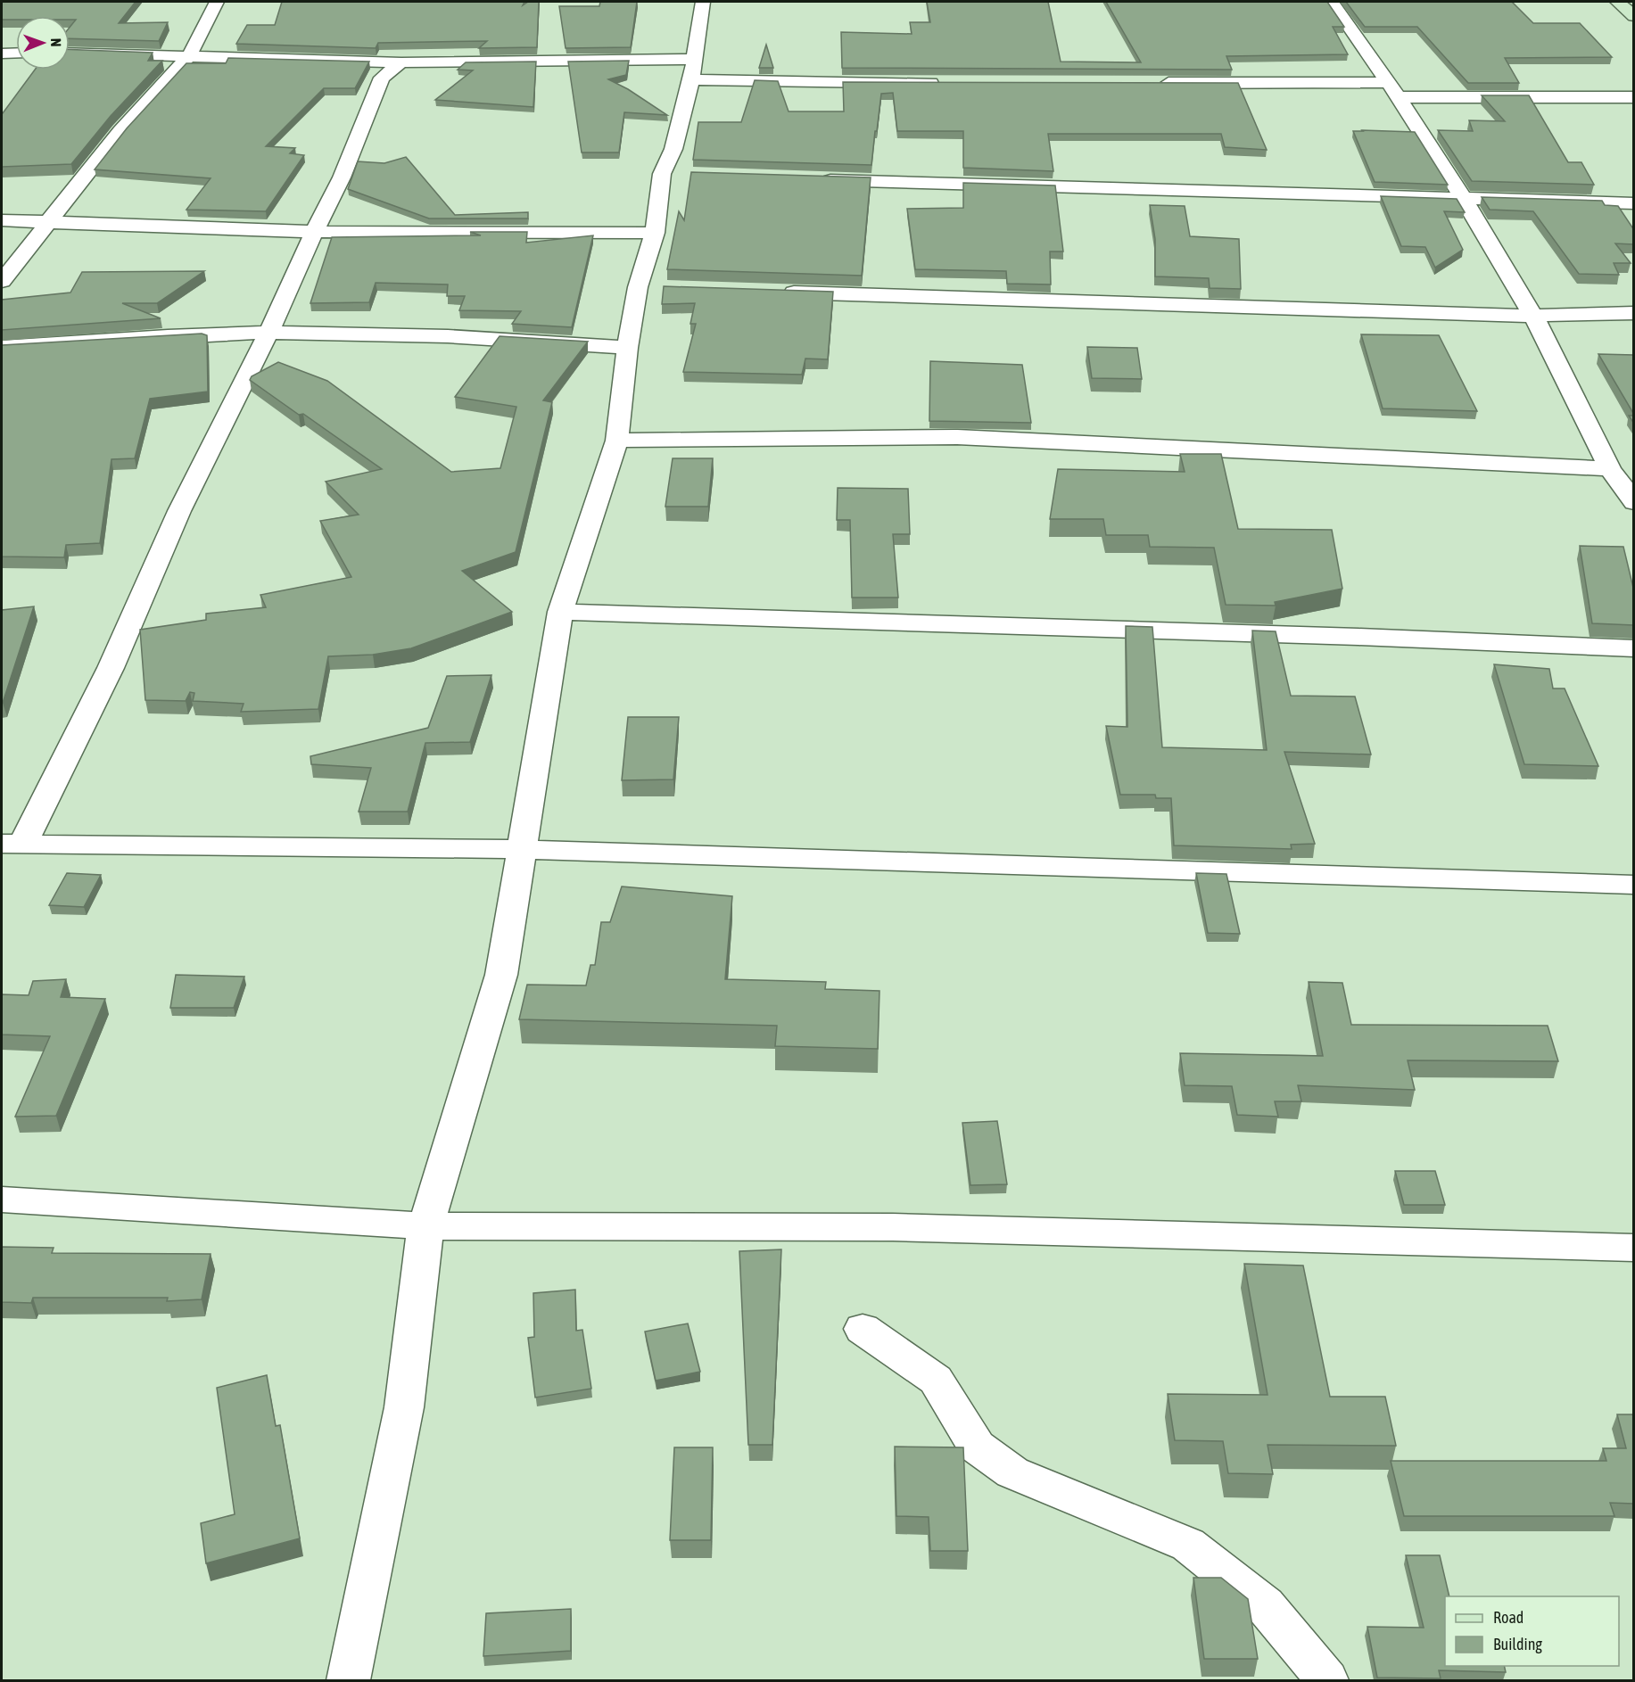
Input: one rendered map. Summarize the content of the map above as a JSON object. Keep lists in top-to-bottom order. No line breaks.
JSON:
{"legend":["Road","Building"],"north":"right"}
